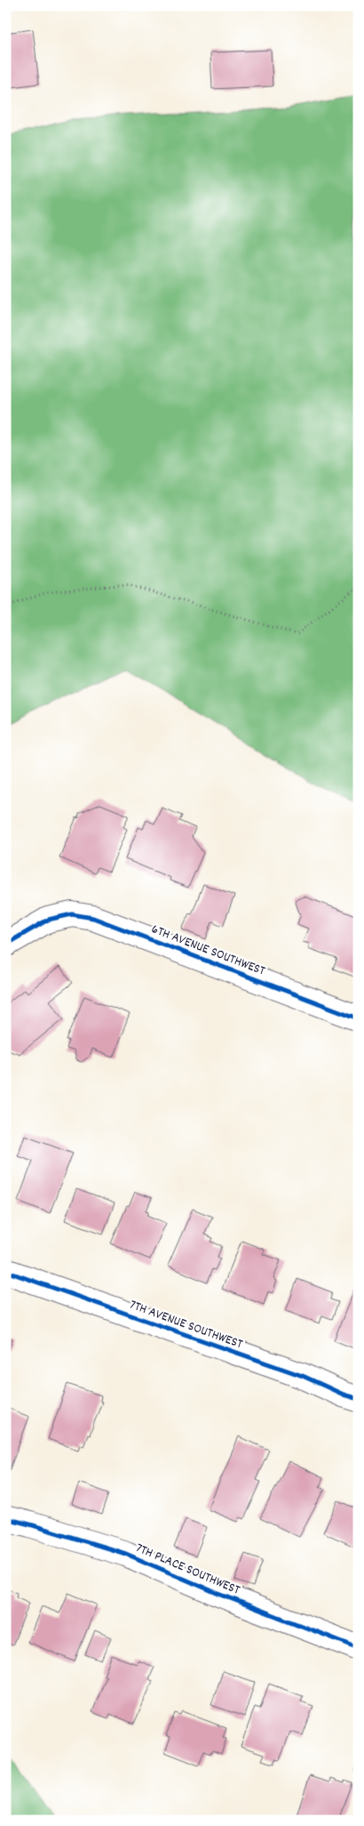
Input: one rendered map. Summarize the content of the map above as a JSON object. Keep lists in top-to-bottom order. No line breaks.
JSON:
{"streets":{"street":["6TH AVENUE SOUTHWEST","7TH AVENUE SOUTHWEST","7TH PLACE SOUTHWEST"]}}
